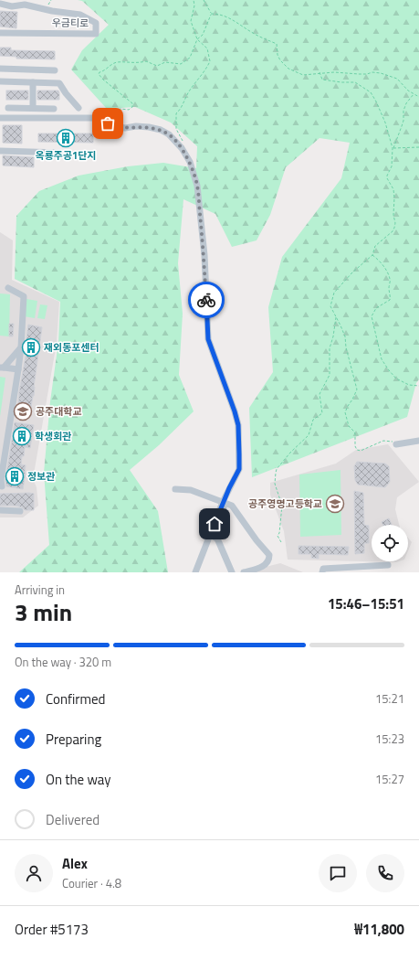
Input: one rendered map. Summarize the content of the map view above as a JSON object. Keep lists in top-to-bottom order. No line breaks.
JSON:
{"streets":{"street":["우금티로"]},"places":{"building":["옥룡주공1단지","재외동포센터","학생회관","정보관"],"school or university":["공주대학교","공주영명고등학교"]},"page":{"heading":["3 min","Arriving in","15:46–15:51"],"panel":["Alex","Courier · 4.8","Order #5173","₩11,800"],"bar":"On the way · 320 m","list":[["Confirmed","15:21"],["Preparing","15:23"],["On the way","15:27"],"Delivered"]}}
